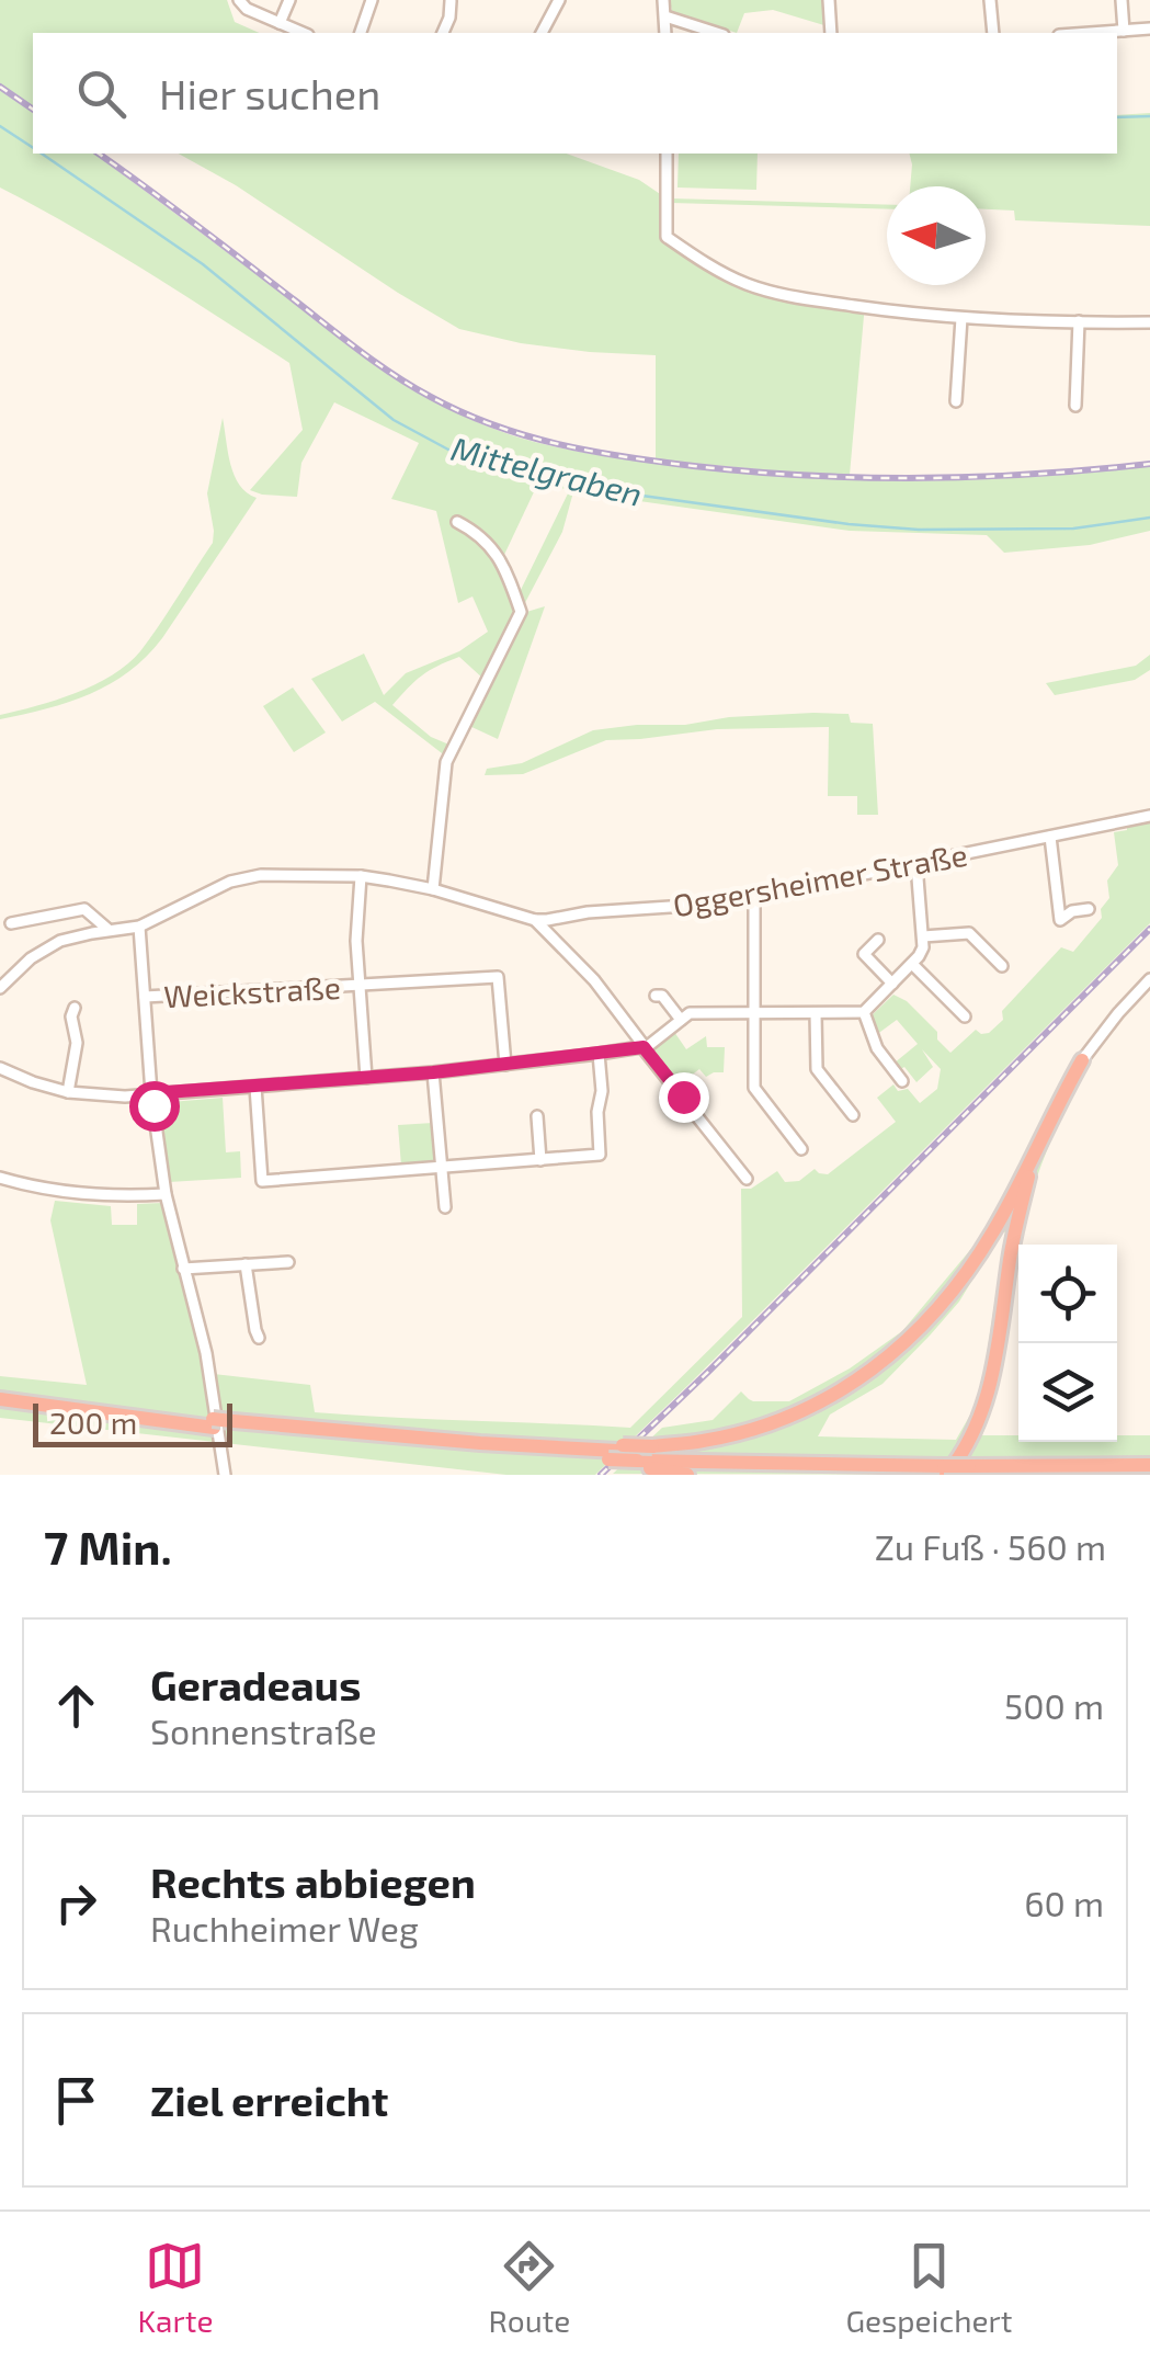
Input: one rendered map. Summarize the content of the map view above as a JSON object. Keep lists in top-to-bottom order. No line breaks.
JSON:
{"streets":{"street":["Oggersheimer Straße","Weickstraße"]},"water":["Mittelgraben"],"scale_bar":"200 m","north":"left","page":{"search":"Hier suchen","scale":"200 m","heading":["7 Min.","Zu Fuß · 560 m"],"list":[["Geradeaus","Sonnenstraße","500 m"],["Rechts abbiegen","Ruchheimer Weg","60 m"],"Ziel erreicht"],"nav":["Karte","Route","Gespeichert"]}}
